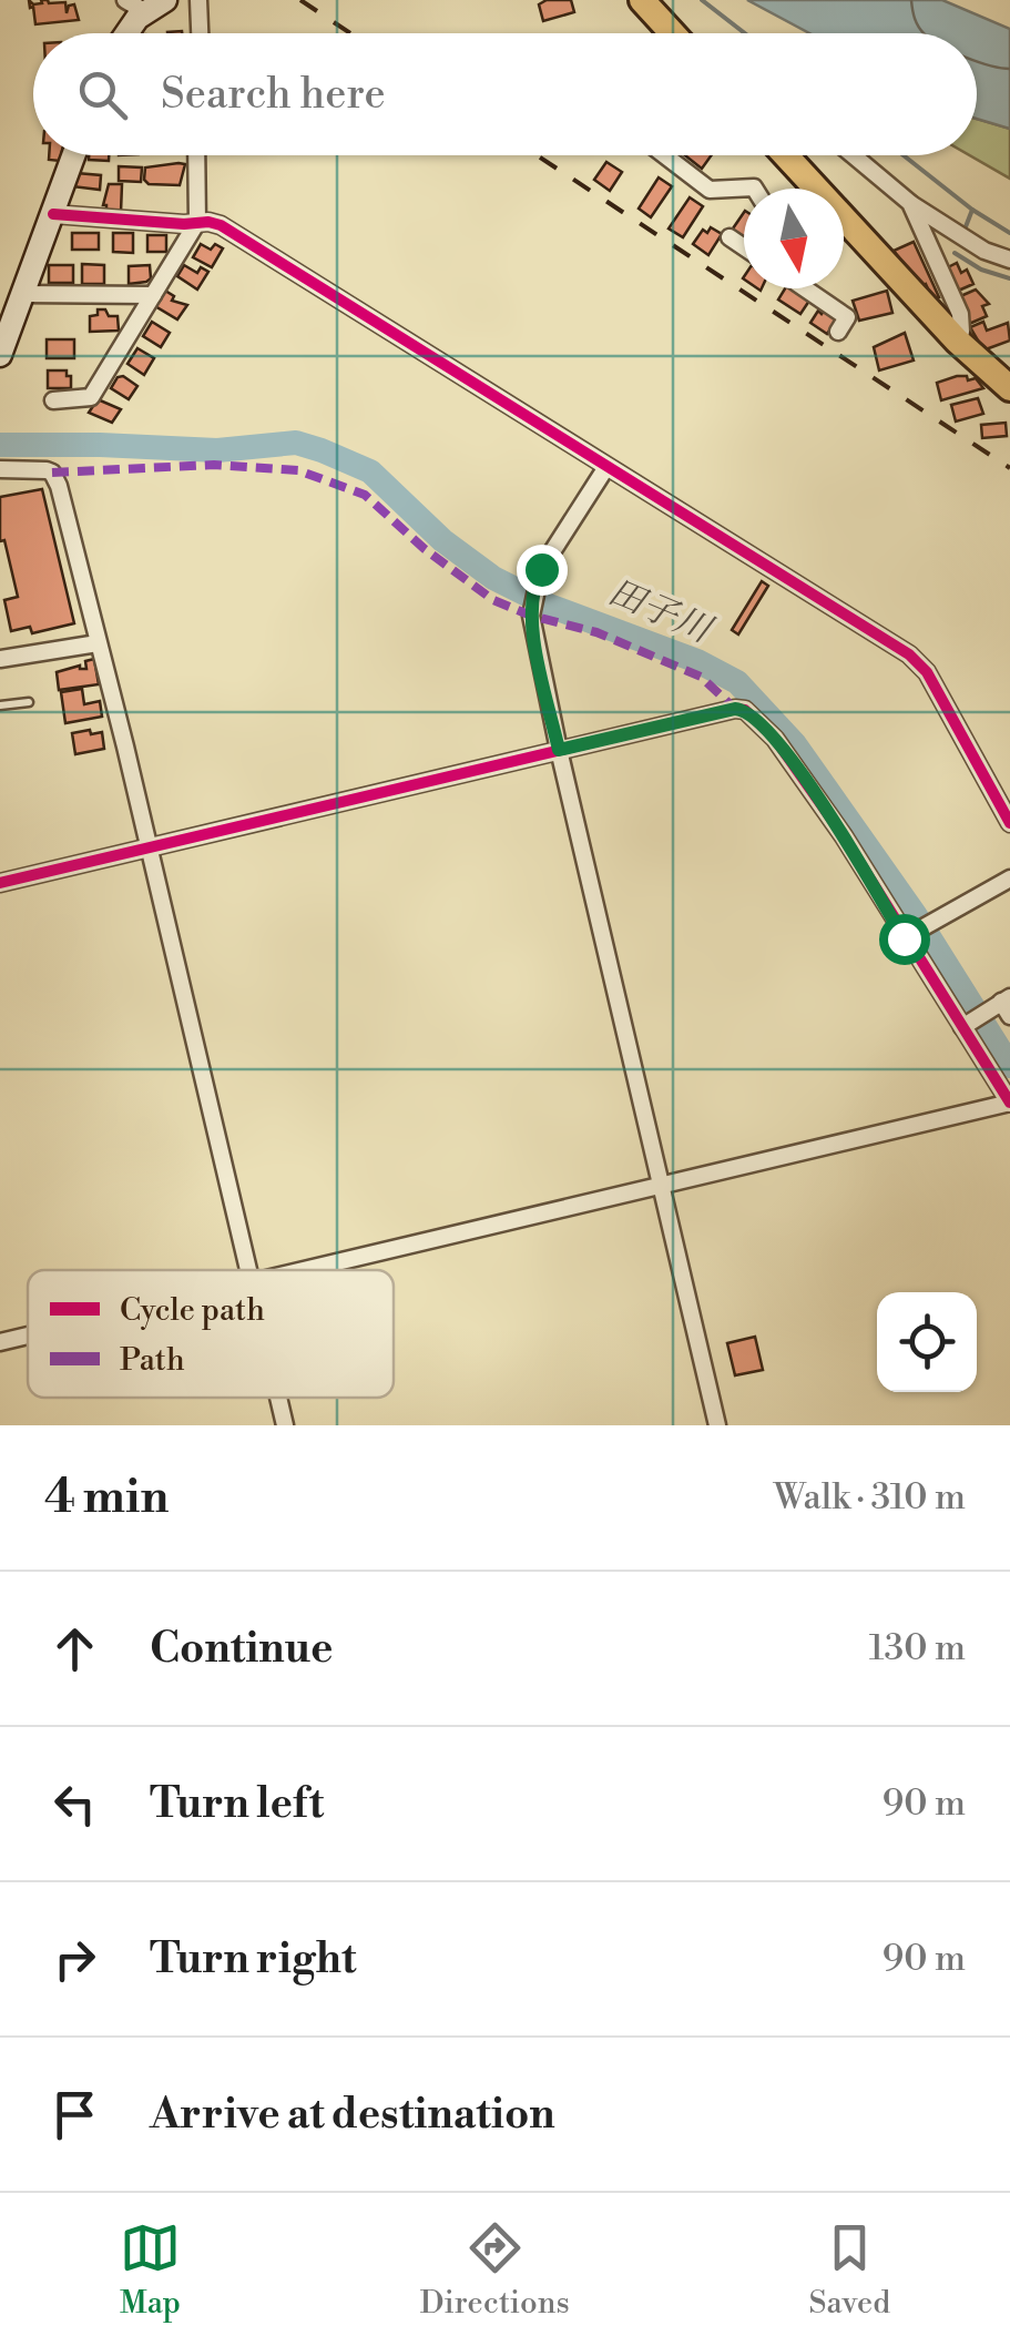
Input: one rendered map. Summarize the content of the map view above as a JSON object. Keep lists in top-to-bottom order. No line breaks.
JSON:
{"water":["田子川"],"legend":["Cycle path","Path"],"north":"bottom","page":{"search":"Search here","heading":["4 min","Walk · 310 m"],"list":[["Continue","130 m"],["Turn left","90 m"],["Turn right","90 m"],"Arrive at destination"],"nav":["Map","Directions","Saved"]}}
